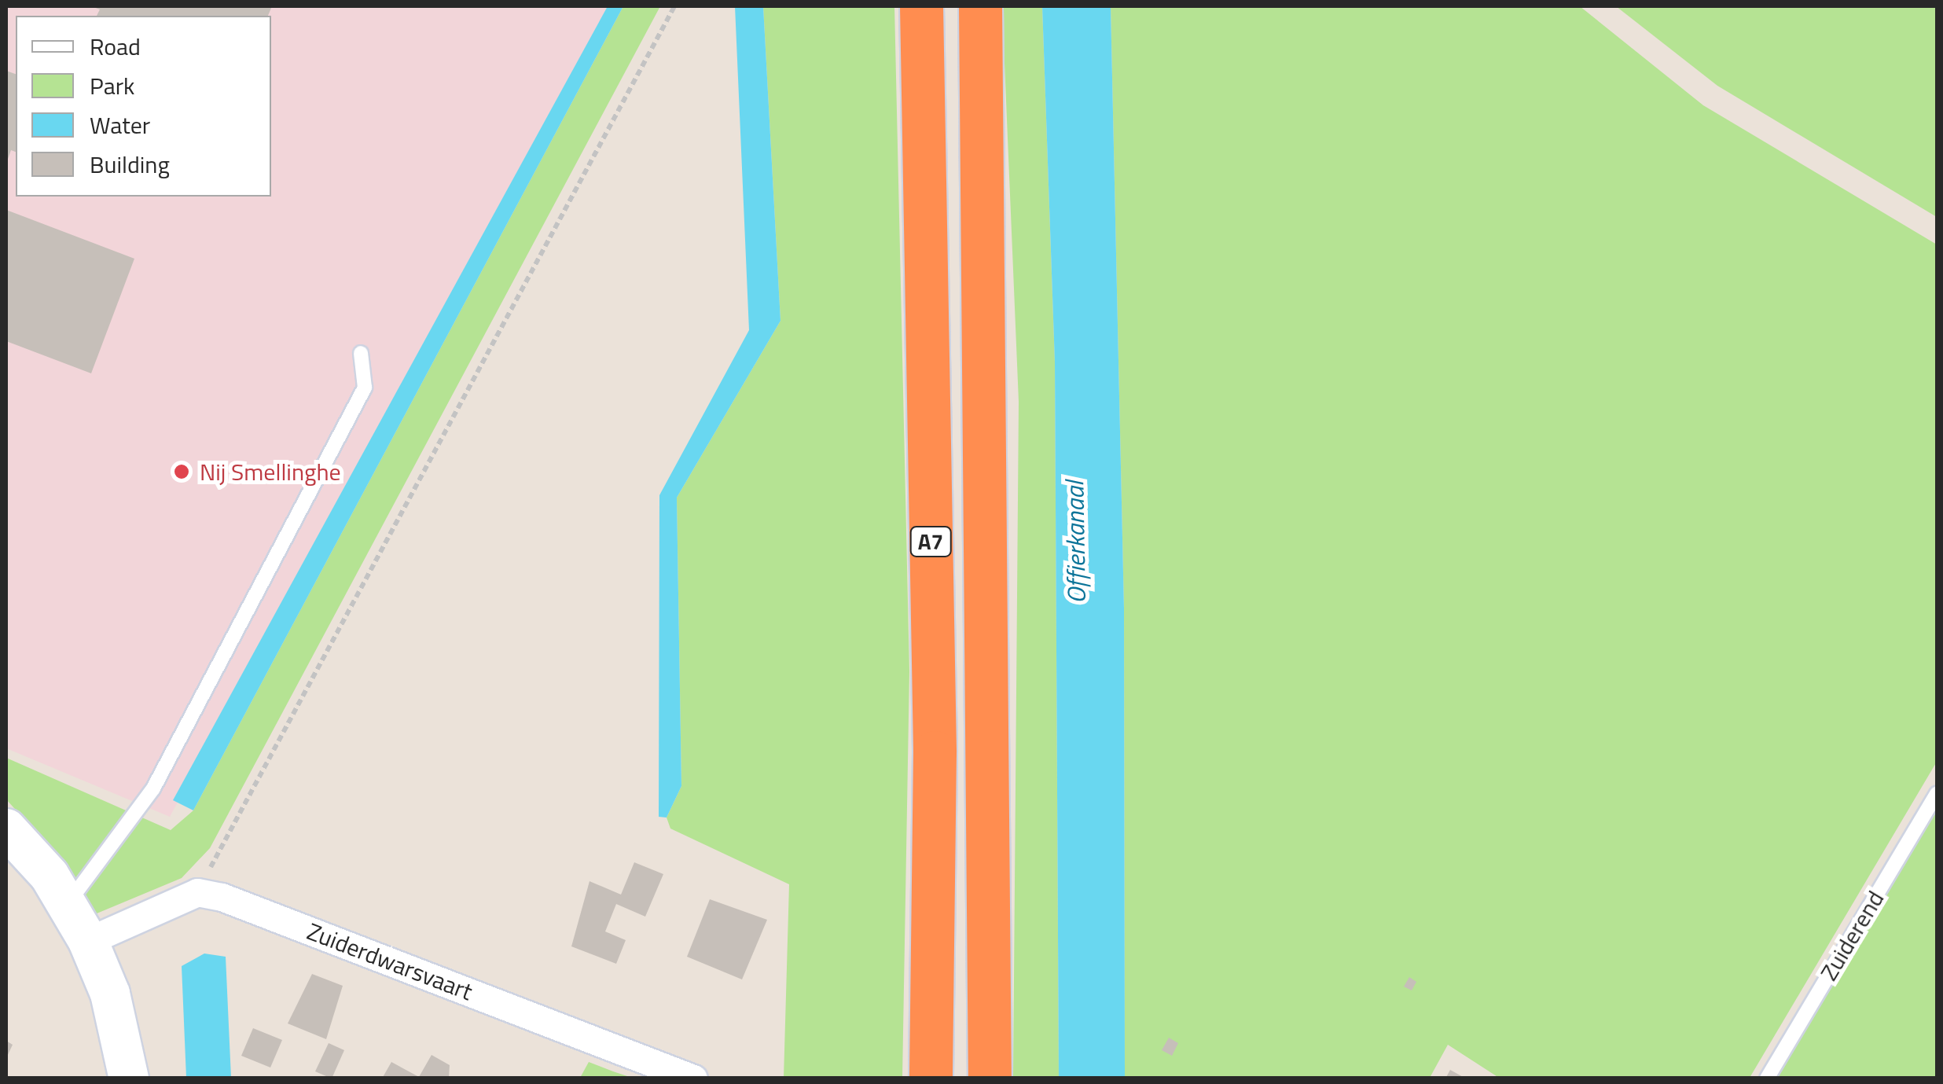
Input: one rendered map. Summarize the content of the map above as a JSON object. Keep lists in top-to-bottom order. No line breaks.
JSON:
{"streets":{"highway":["A7"],"street":["Zuiderdwarsvaart"],"lane":["Zuiderend"]},"water":["Offierkanaal"],"places":["Nij Smellinghe"],"legend":["Road","Park","Water","Building"]}
